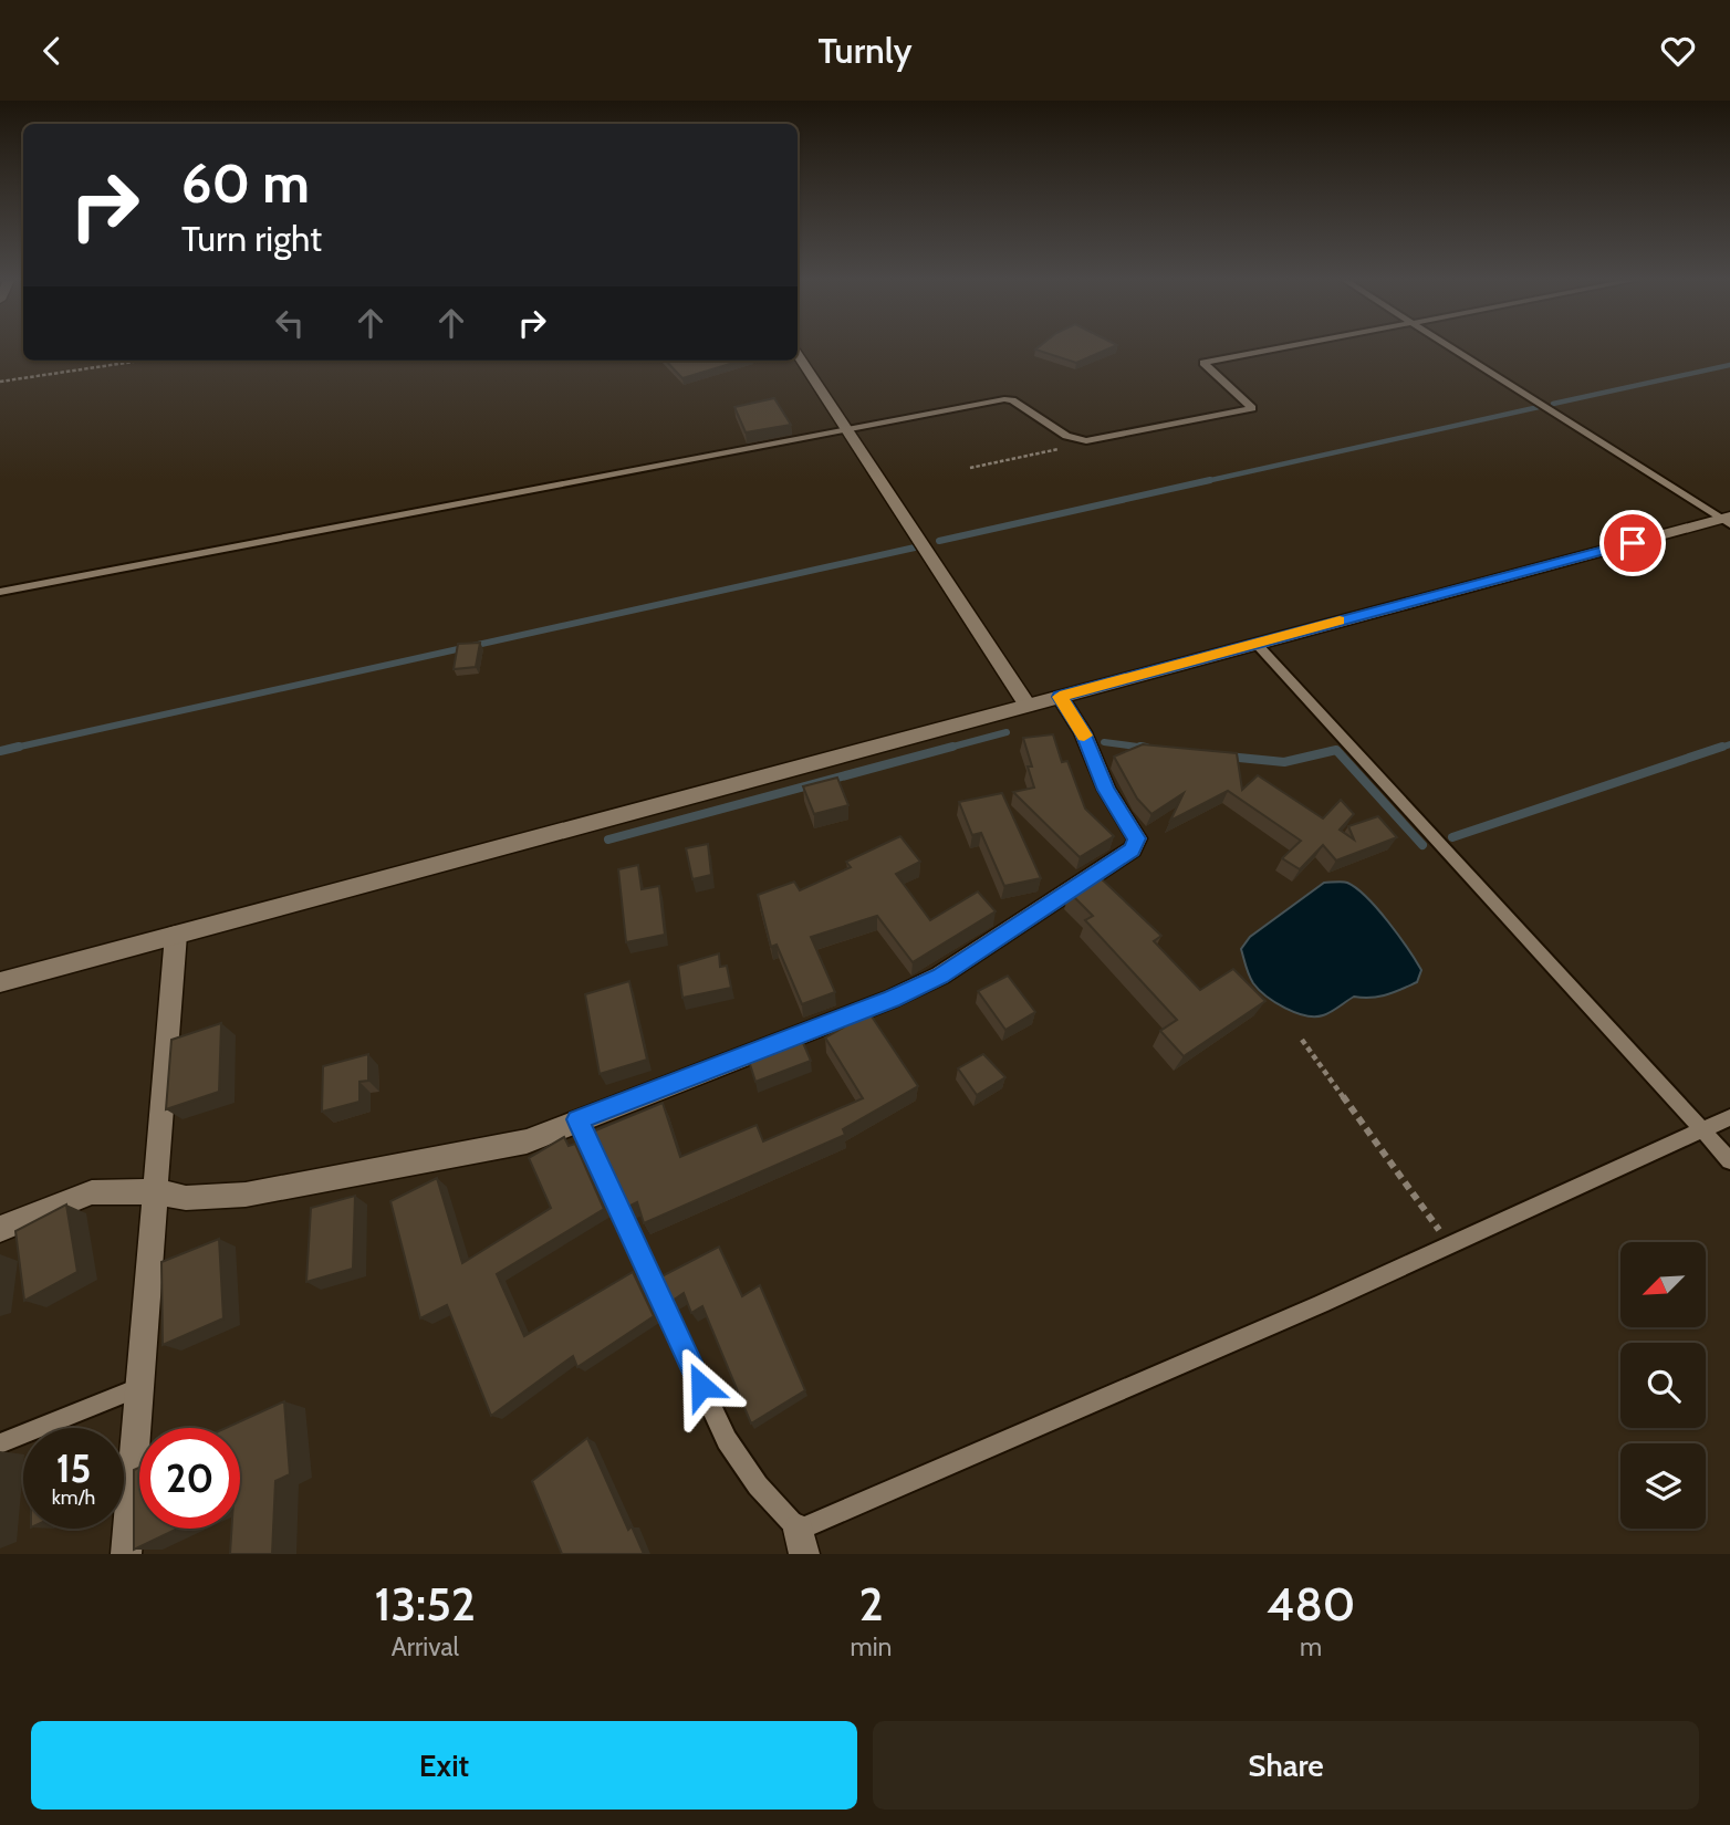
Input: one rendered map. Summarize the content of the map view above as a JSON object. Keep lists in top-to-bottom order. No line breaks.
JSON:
{"north":"bottom left","page":{"header":"Turnly","turn":["60 m","Turn right"],"speed":"15 km/h","limit":"20","eta":["13:52","Arrival","2","min","480","m"],"buttons":["Exit","Share"]}}
